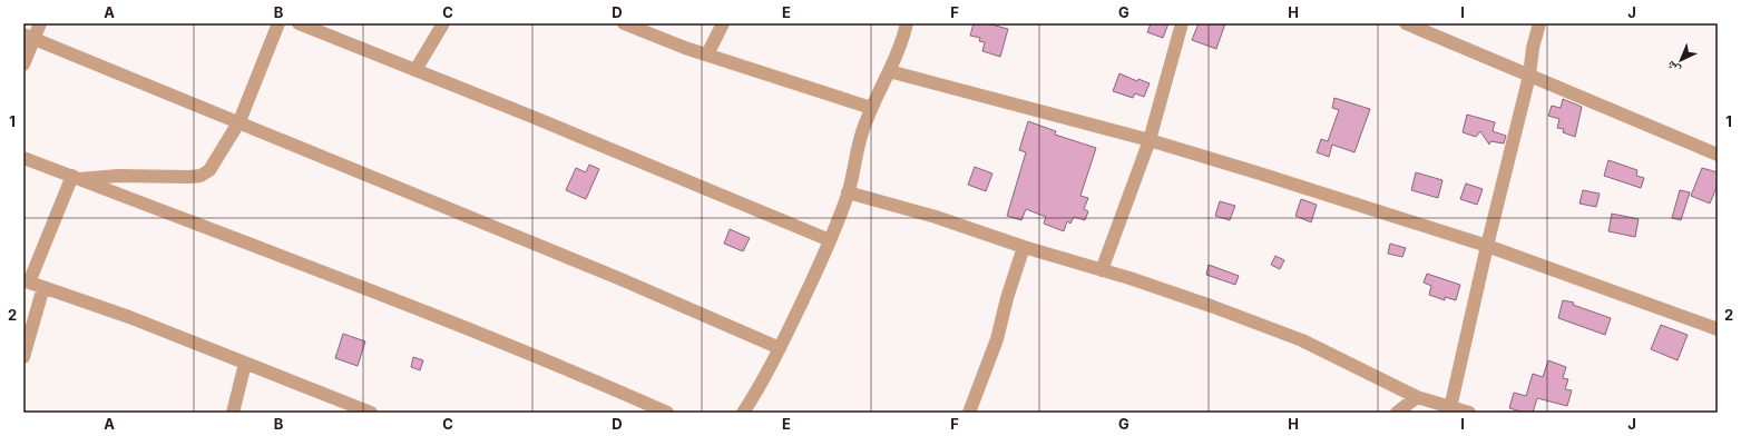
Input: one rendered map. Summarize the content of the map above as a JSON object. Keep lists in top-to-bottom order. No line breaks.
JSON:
{"north":"bottom left","grid":{"columns":["A","B","C","D","E","F","G","H","I","J"],"rows":["1","2"]}}
